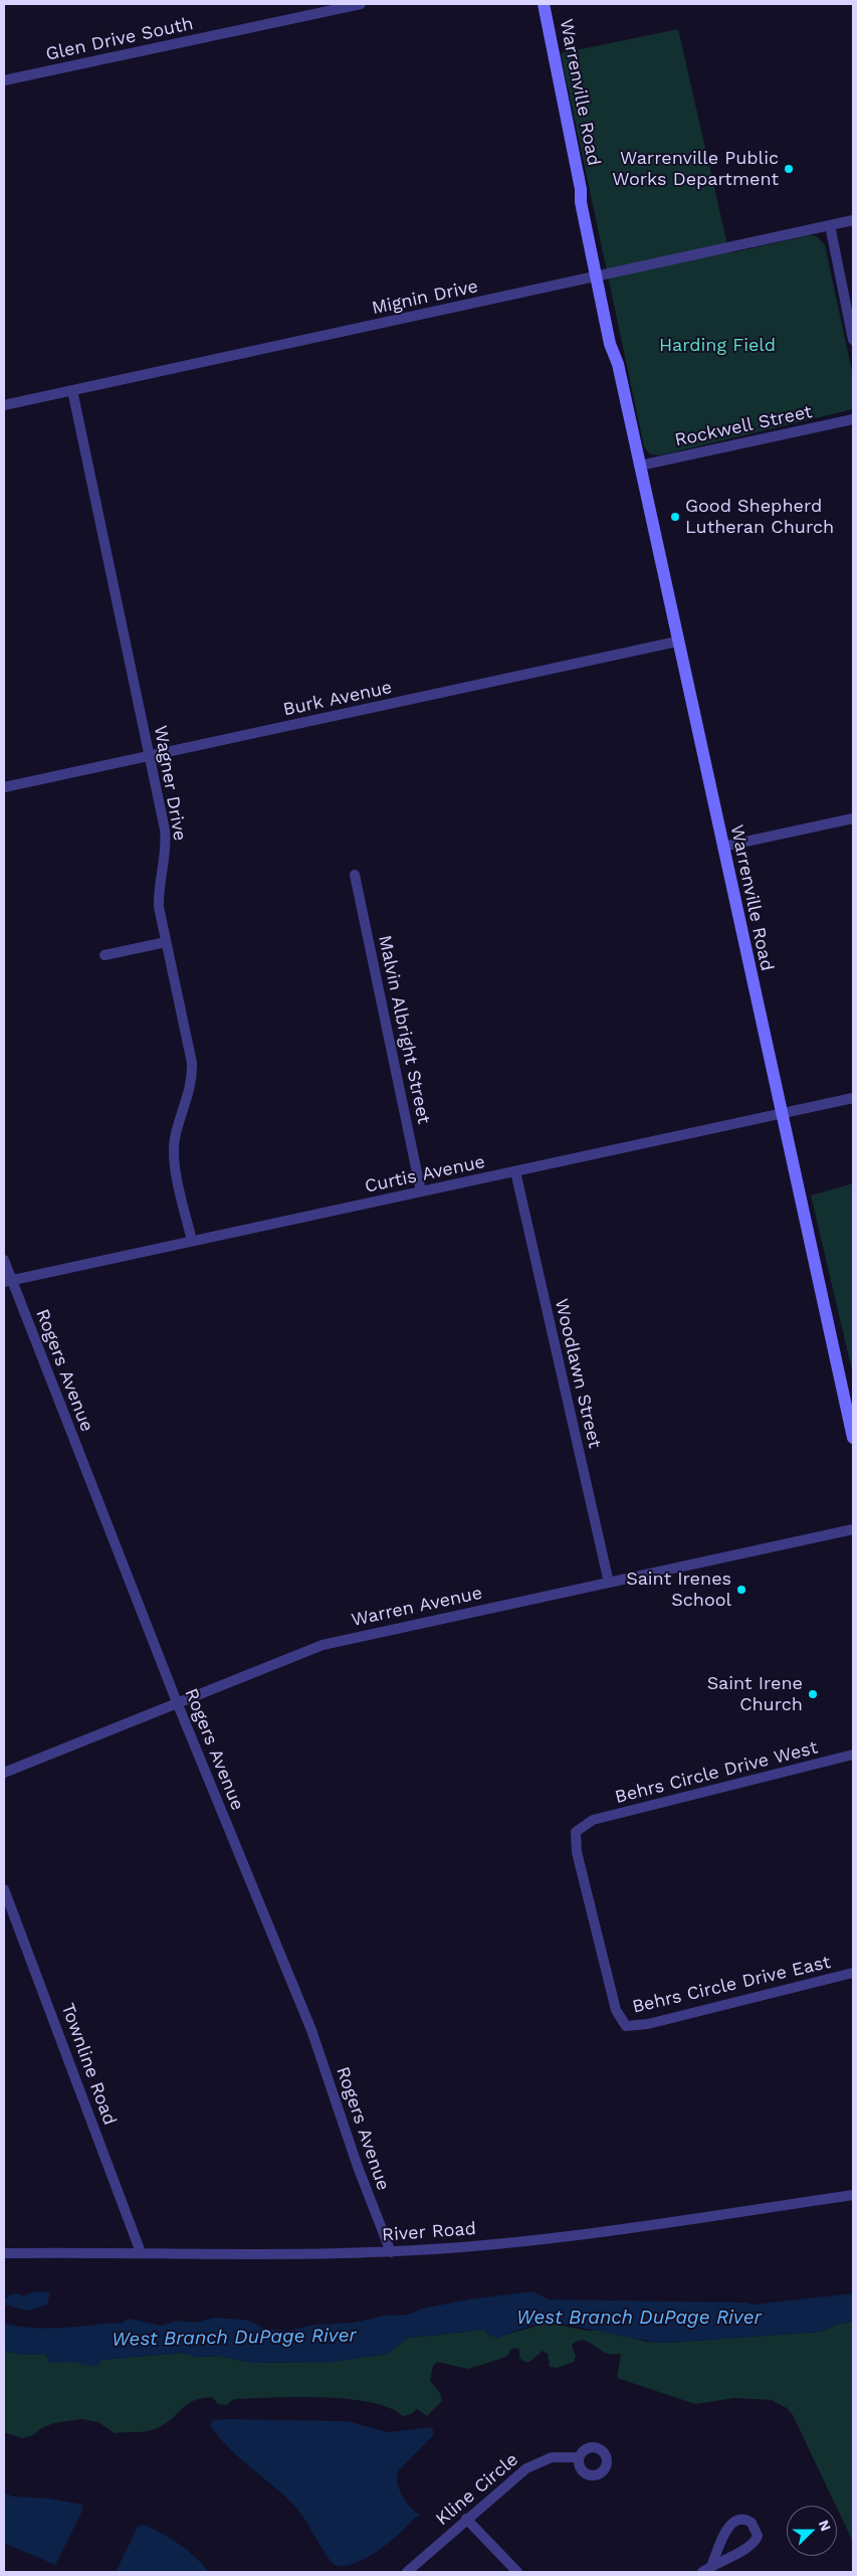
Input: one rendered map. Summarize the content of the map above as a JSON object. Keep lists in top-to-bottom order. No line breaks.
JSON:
{"streets":{"main road":["Warrenville Road"],"street":["Glen Drive South","Mignin Drive","Rockwell Street","Burk Avenue","Wagner Drive","Malvin Albright Street","Curtis Avenue","Rogers Avenue","Woodlawn Street","Warren Avenue","Behrs Circle Drive West","Behrs Circle Drive East","Townline Road","River Road","Kline Circle"]},"crossings":[["Warrenville Road","Mignin Drive"],["Warrenville Road","Rockwell Street"],["Warrenville Road","Burk Avenue"],["Warrenville Road","Curtis Avenue"],["Mignin Drive","Wagner Drive"],["Burk Avenue","Wagner Drive"],["Wagner Drive","Curtis Avenue"],["Malvin Albright Street","Curtis Avenue"],["Curtis Avenue","Rogers Avenue"],["Curtis Avenue","Woodlawn Street"],["Rogers Avenue","Warren Avenue"],["Rogers Avenue","River Road"],["Woodlawn Street","Warren Avenue"],["Behrs Circle Drive West","Behrs Circle Drive East"],["Townline Road","River Road"]],"water":["West Branch DuPage River"],"parks":["Harding Field"],"places":["Warrenville Public Works Department","Good Shepherd Lutheran Church","Saint Irenes School","Saint Irene Church"],"north":"right"}
